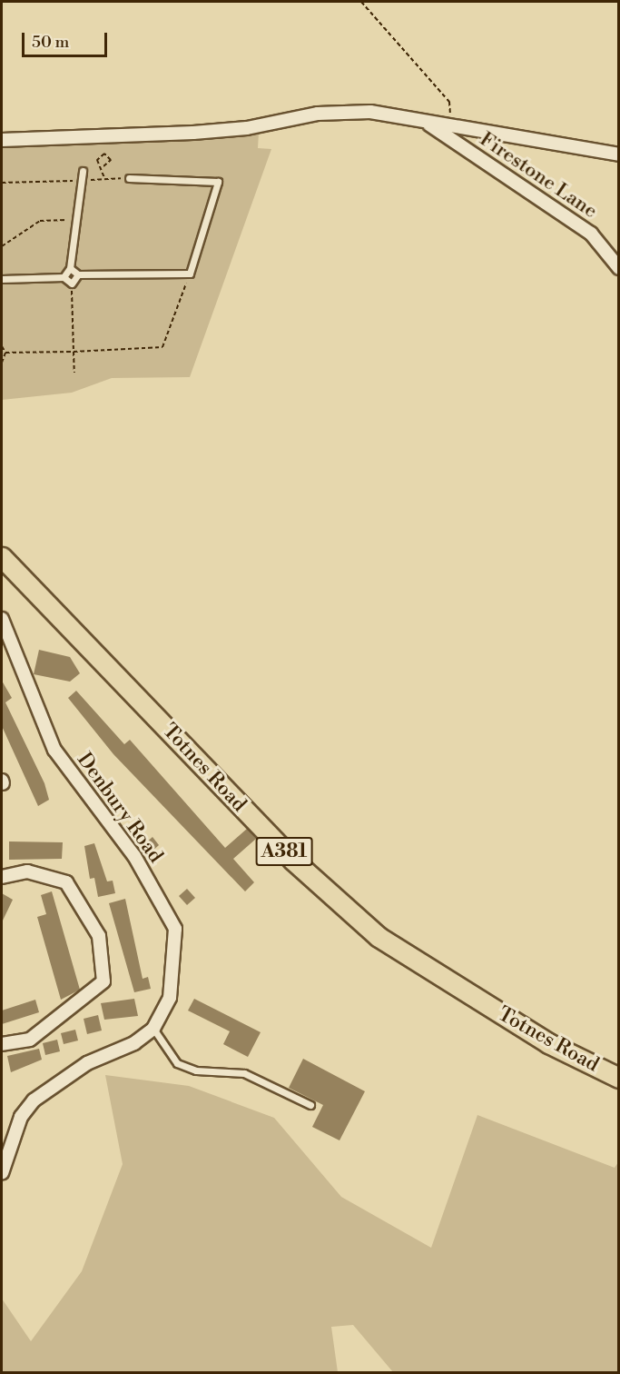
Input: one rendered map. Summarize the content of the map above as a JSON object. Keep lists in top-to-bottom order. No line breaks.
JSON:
{"streets":{"main road":["Totnes Road","A381"],"street":["Firestone Lane","Denbury Road"]},"scale_bar":"50 m"}
